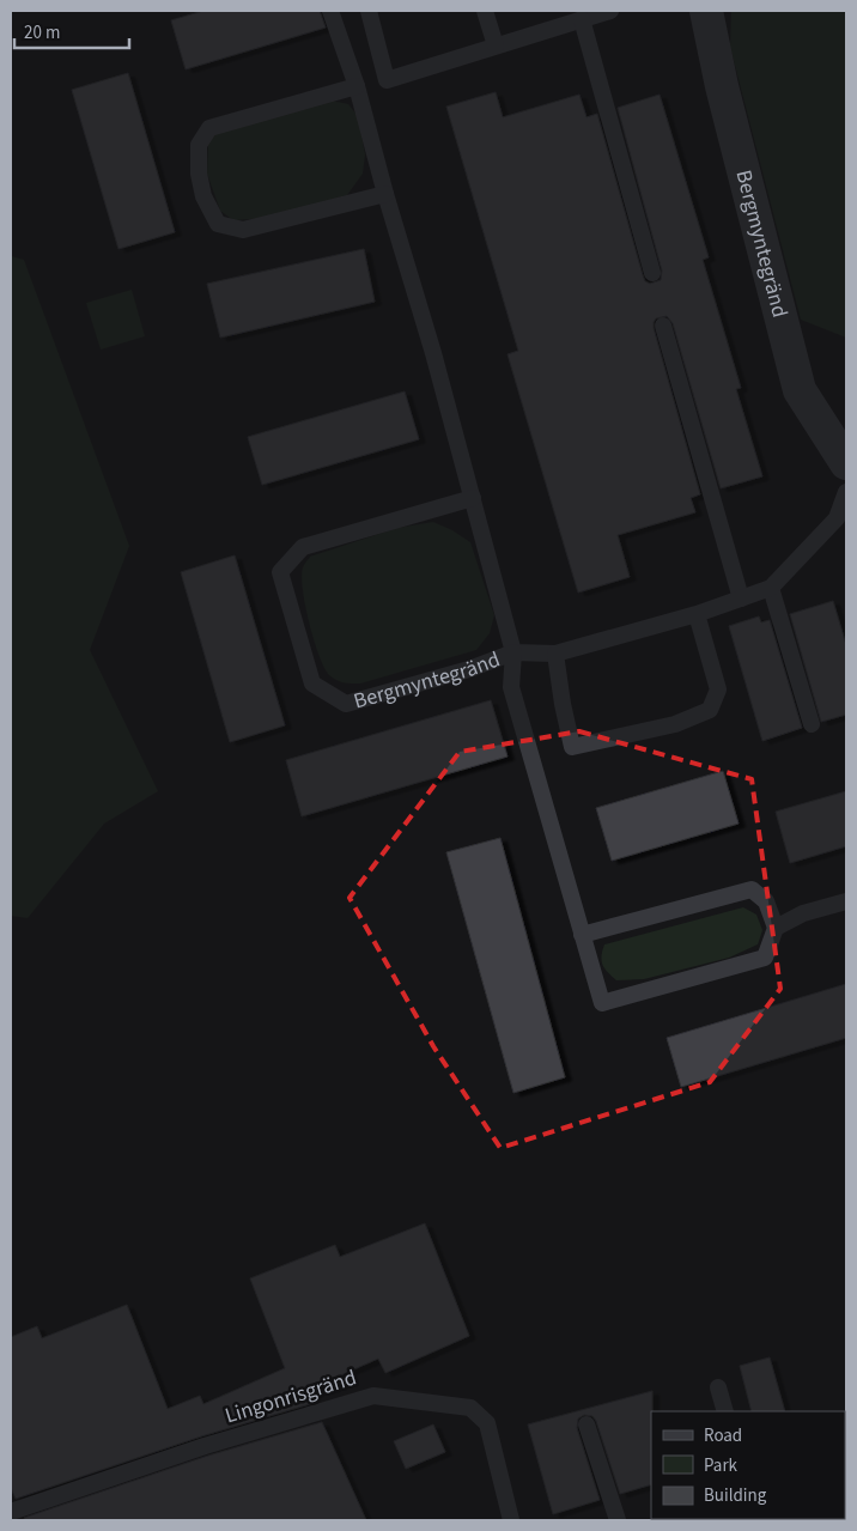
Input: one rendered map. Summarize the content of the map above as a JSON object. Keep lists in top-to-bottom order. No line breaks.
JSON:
{"streets":{"street":["Bergmyntegränd"],"lane":["Lingonrisgränd"]},"legend":["Road","Park","Building"],"scale_bar":"20 m"}
